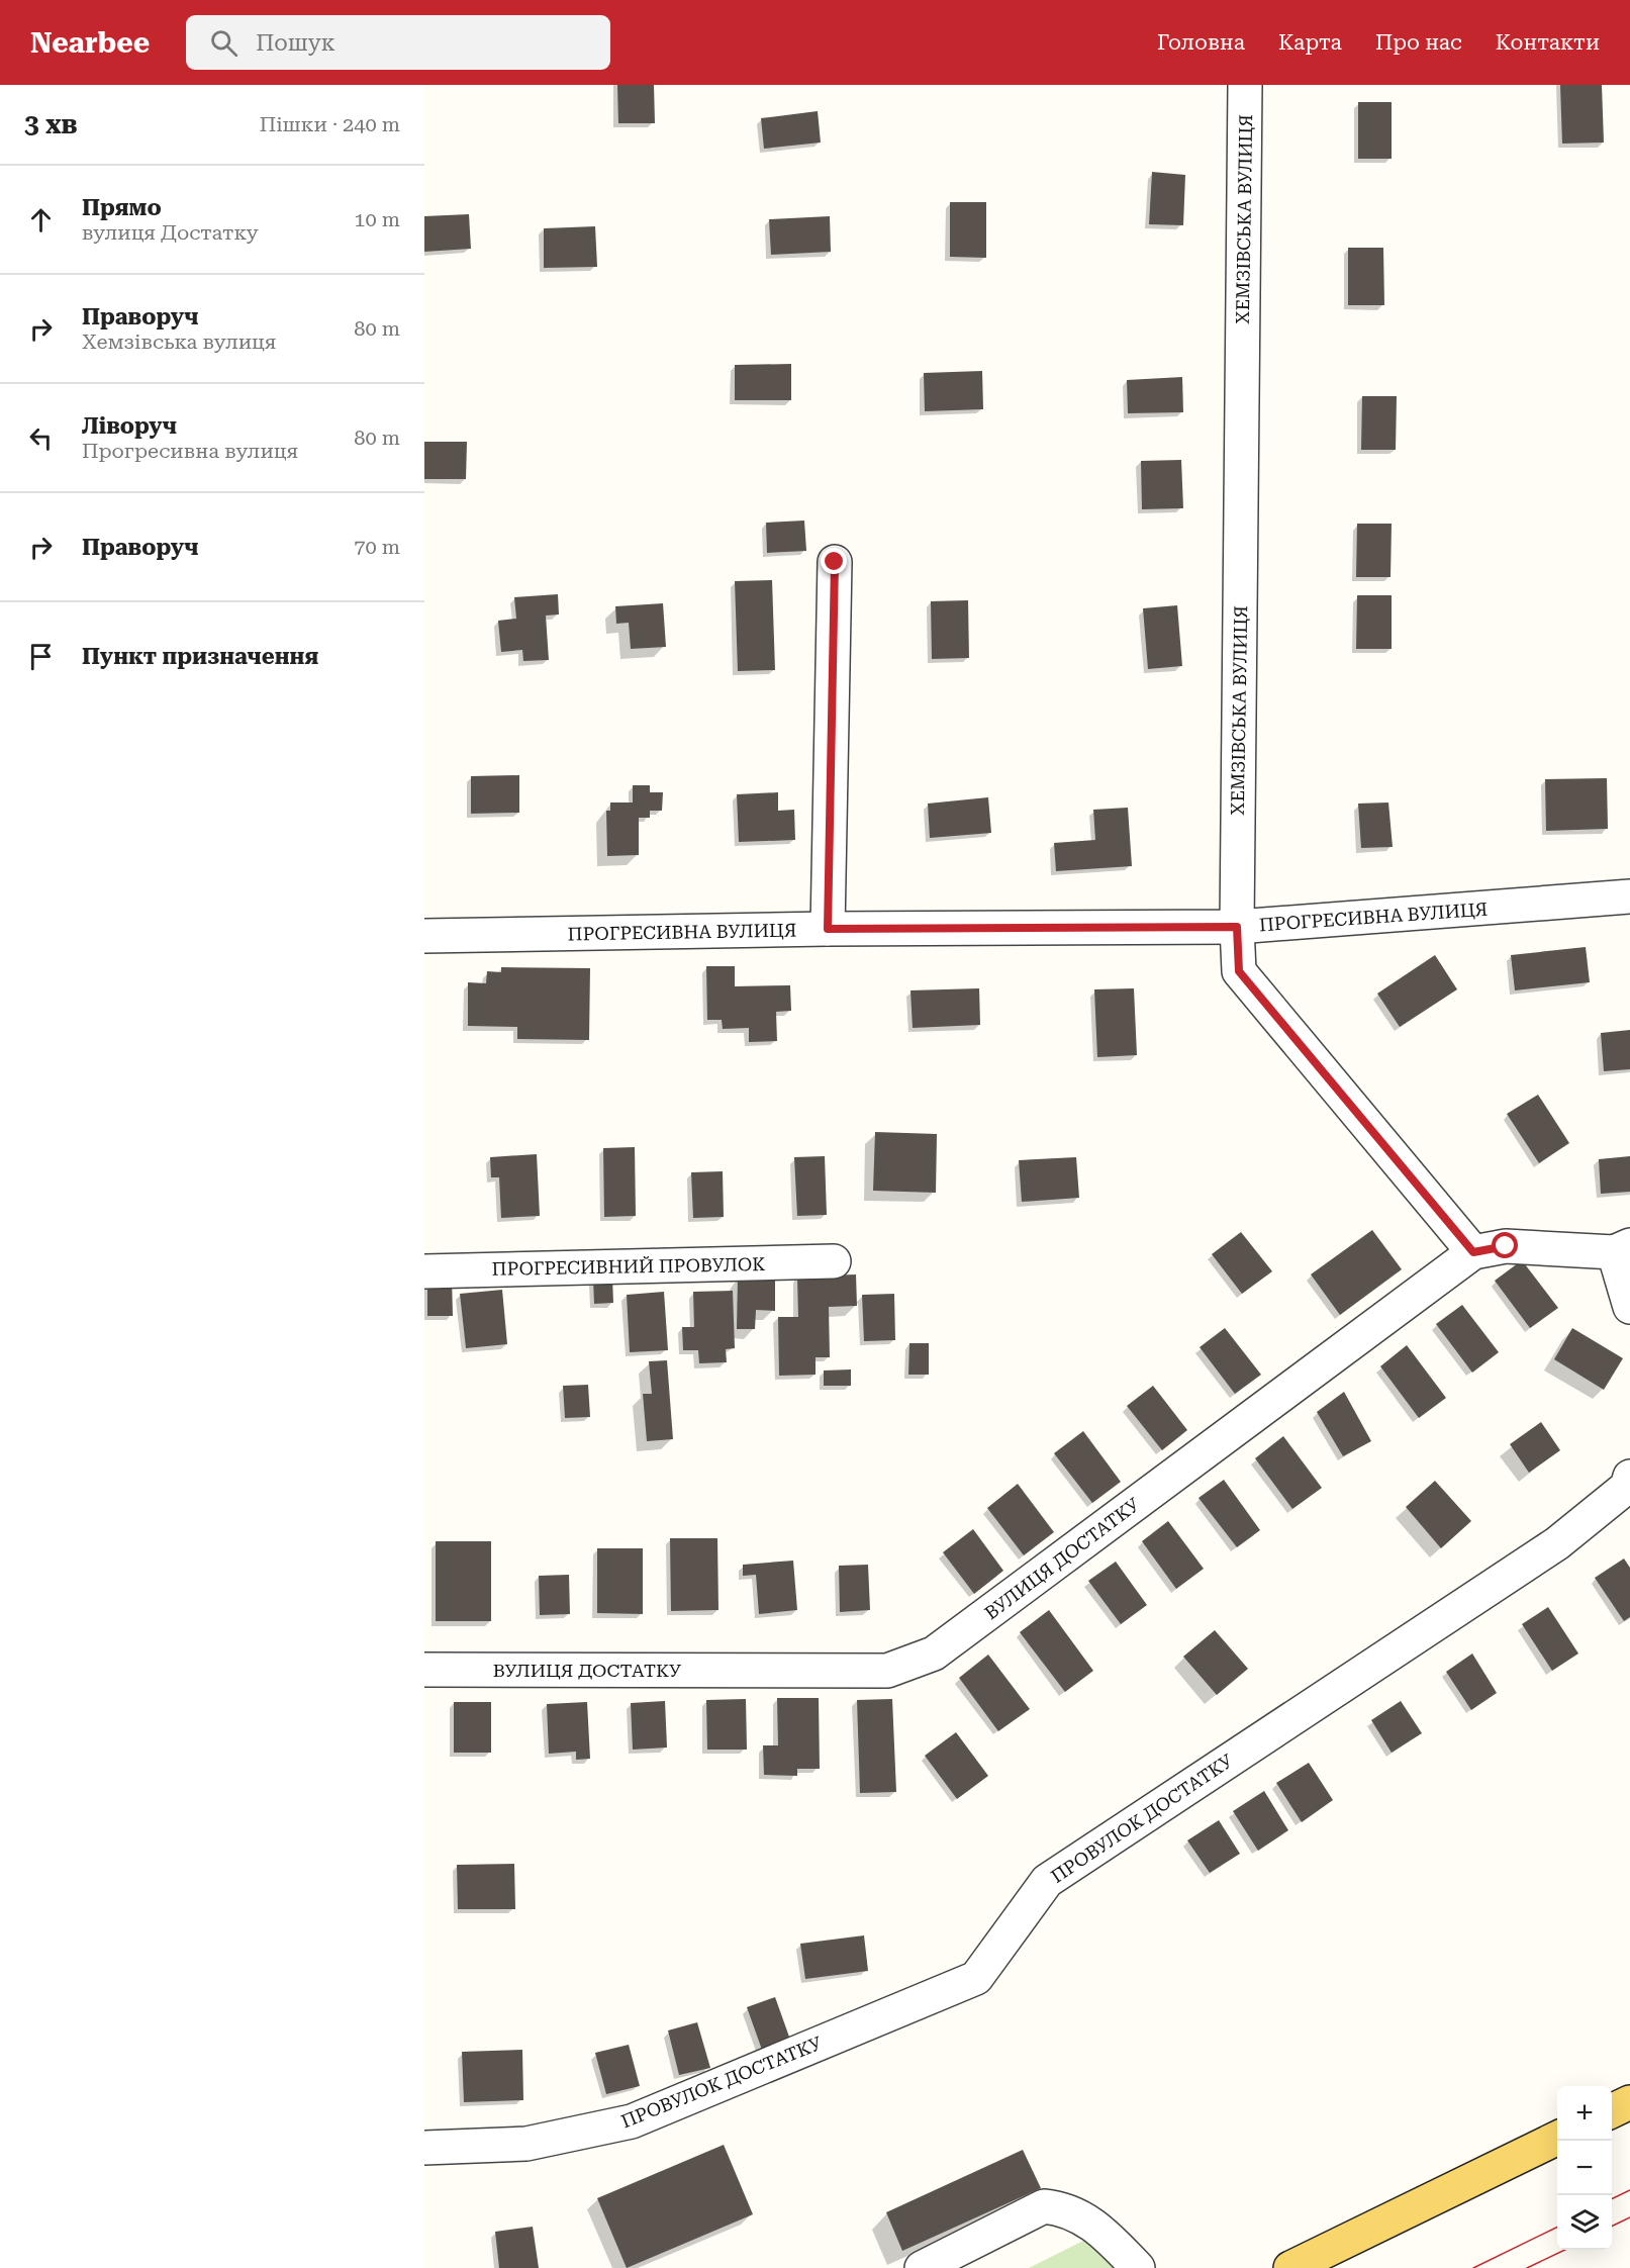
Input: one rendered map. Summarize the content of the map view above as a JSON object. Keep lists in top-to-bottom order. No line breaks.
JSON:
{"streets":{"street":["ХЕМЗІВСЬКА ВУЛИЦЯ","ПРОГРЕСИВНА ВУЛИЦЯ","ПРОГРЕСИВНИЙ ПРОВУЛОК","ВУЛИЦЯ ДОСТАТКУ","ПРОВУЛОК ДОСТАТКУ"]},"crossings":[["ХЕМЗІВСЬКА ВУЛИЦЯ","ПРОГРЕСИВНА ВУЛИЦЯ"],["ХЕМЗІВСЬКА ВУЛИЦЯ","ВУЛИЦЯ ДОСТАТКУ"]],"page":{"header":"Nearbee","search":"Пошук","nav":["Головна","Карта","Про нас","Контакти"],"heading":["3 хв","Пішки · 240 m"],"list":[["Прямо","вулиця Достатку","10 m"],["Праворуч","Хемзівська вулиця","80 m"],["Ліворуч","Прогресивна вулиця","80 m"],["Праворуч","70 m"],"Пункт призначення"],"map_buttons":["+","−"]}}
